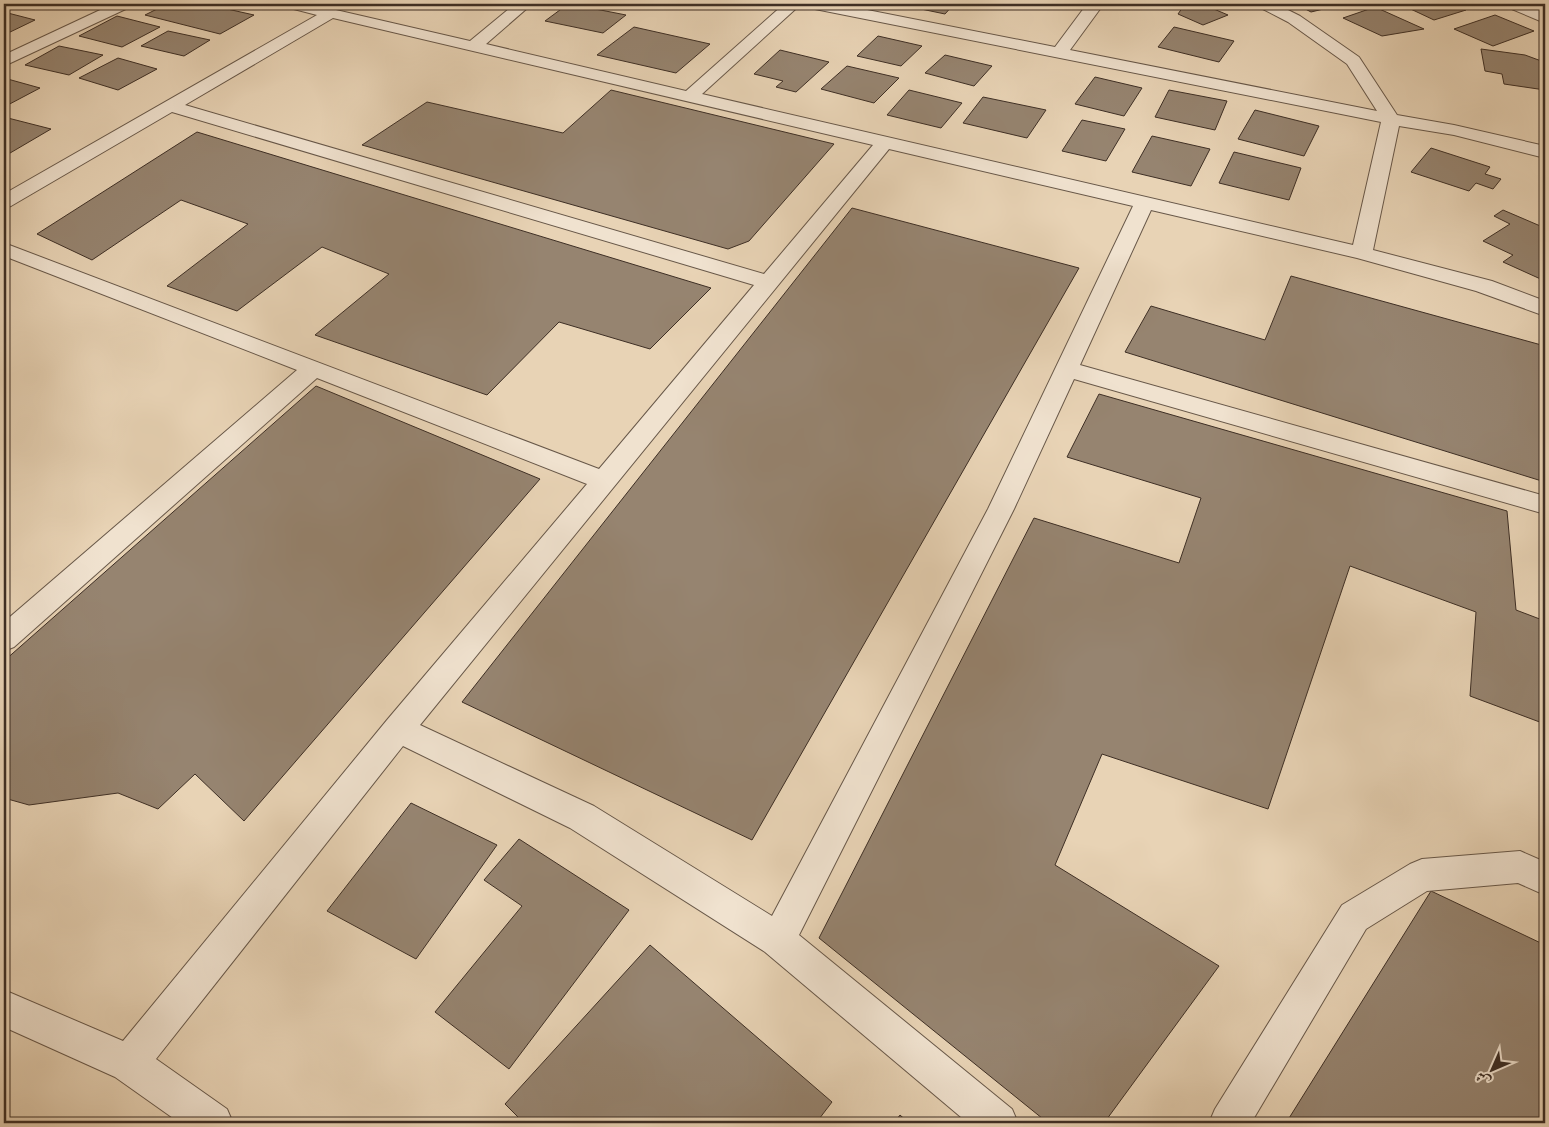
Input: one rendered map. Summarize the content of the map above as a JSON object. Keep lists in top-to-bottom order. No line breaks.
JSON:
{"north":"bottom left"}
